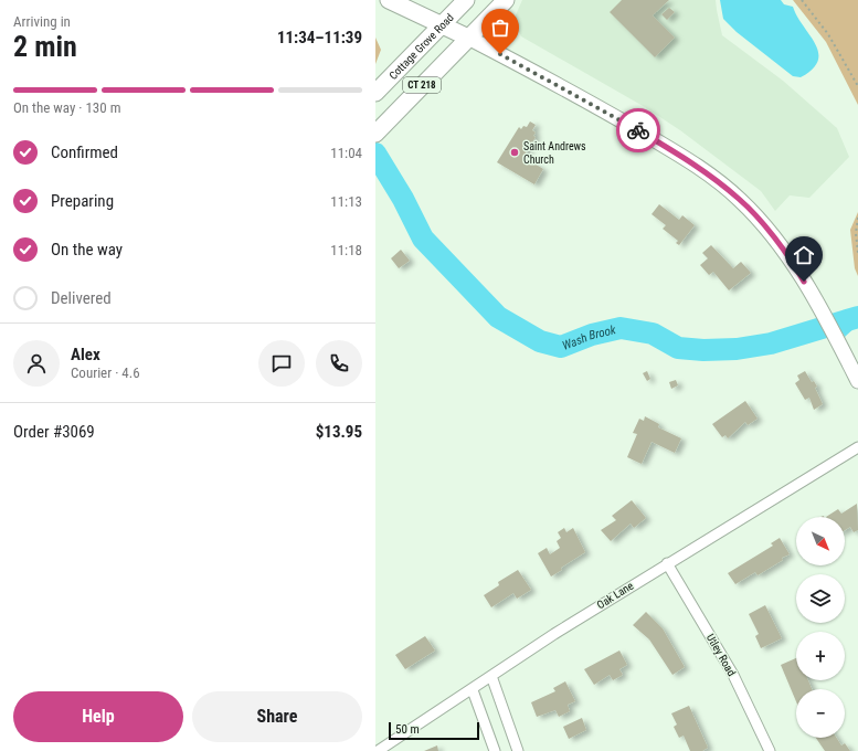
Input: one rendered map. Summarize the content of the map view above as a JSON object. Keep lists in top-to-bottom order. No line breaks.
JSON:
{"streets":{"main road":["Cottage Grove Road","CT 218"],"street":["Oak Lane","Utley Road"]},"crossings":[["Oak Lane","Utley Road"]],"water":["Wash Brook"],"places":["Saint Andrews Church"],"scale_bar":"50 m","north":"bottom right","page":{"heading":["2 min","Arriving in","11:34–11:39"],"panel":["Alex","Courier · 4.6","Order #3069","$13.95"],"bar":"On the way · 130 m","list":[["Confirmed","11:04"],["Preparing","11:13"],["On the way","11:18"],"Delivered"],"map_buttons":["+","−"],"buttons":["Help","Share"],"scale":"50 m"}}
